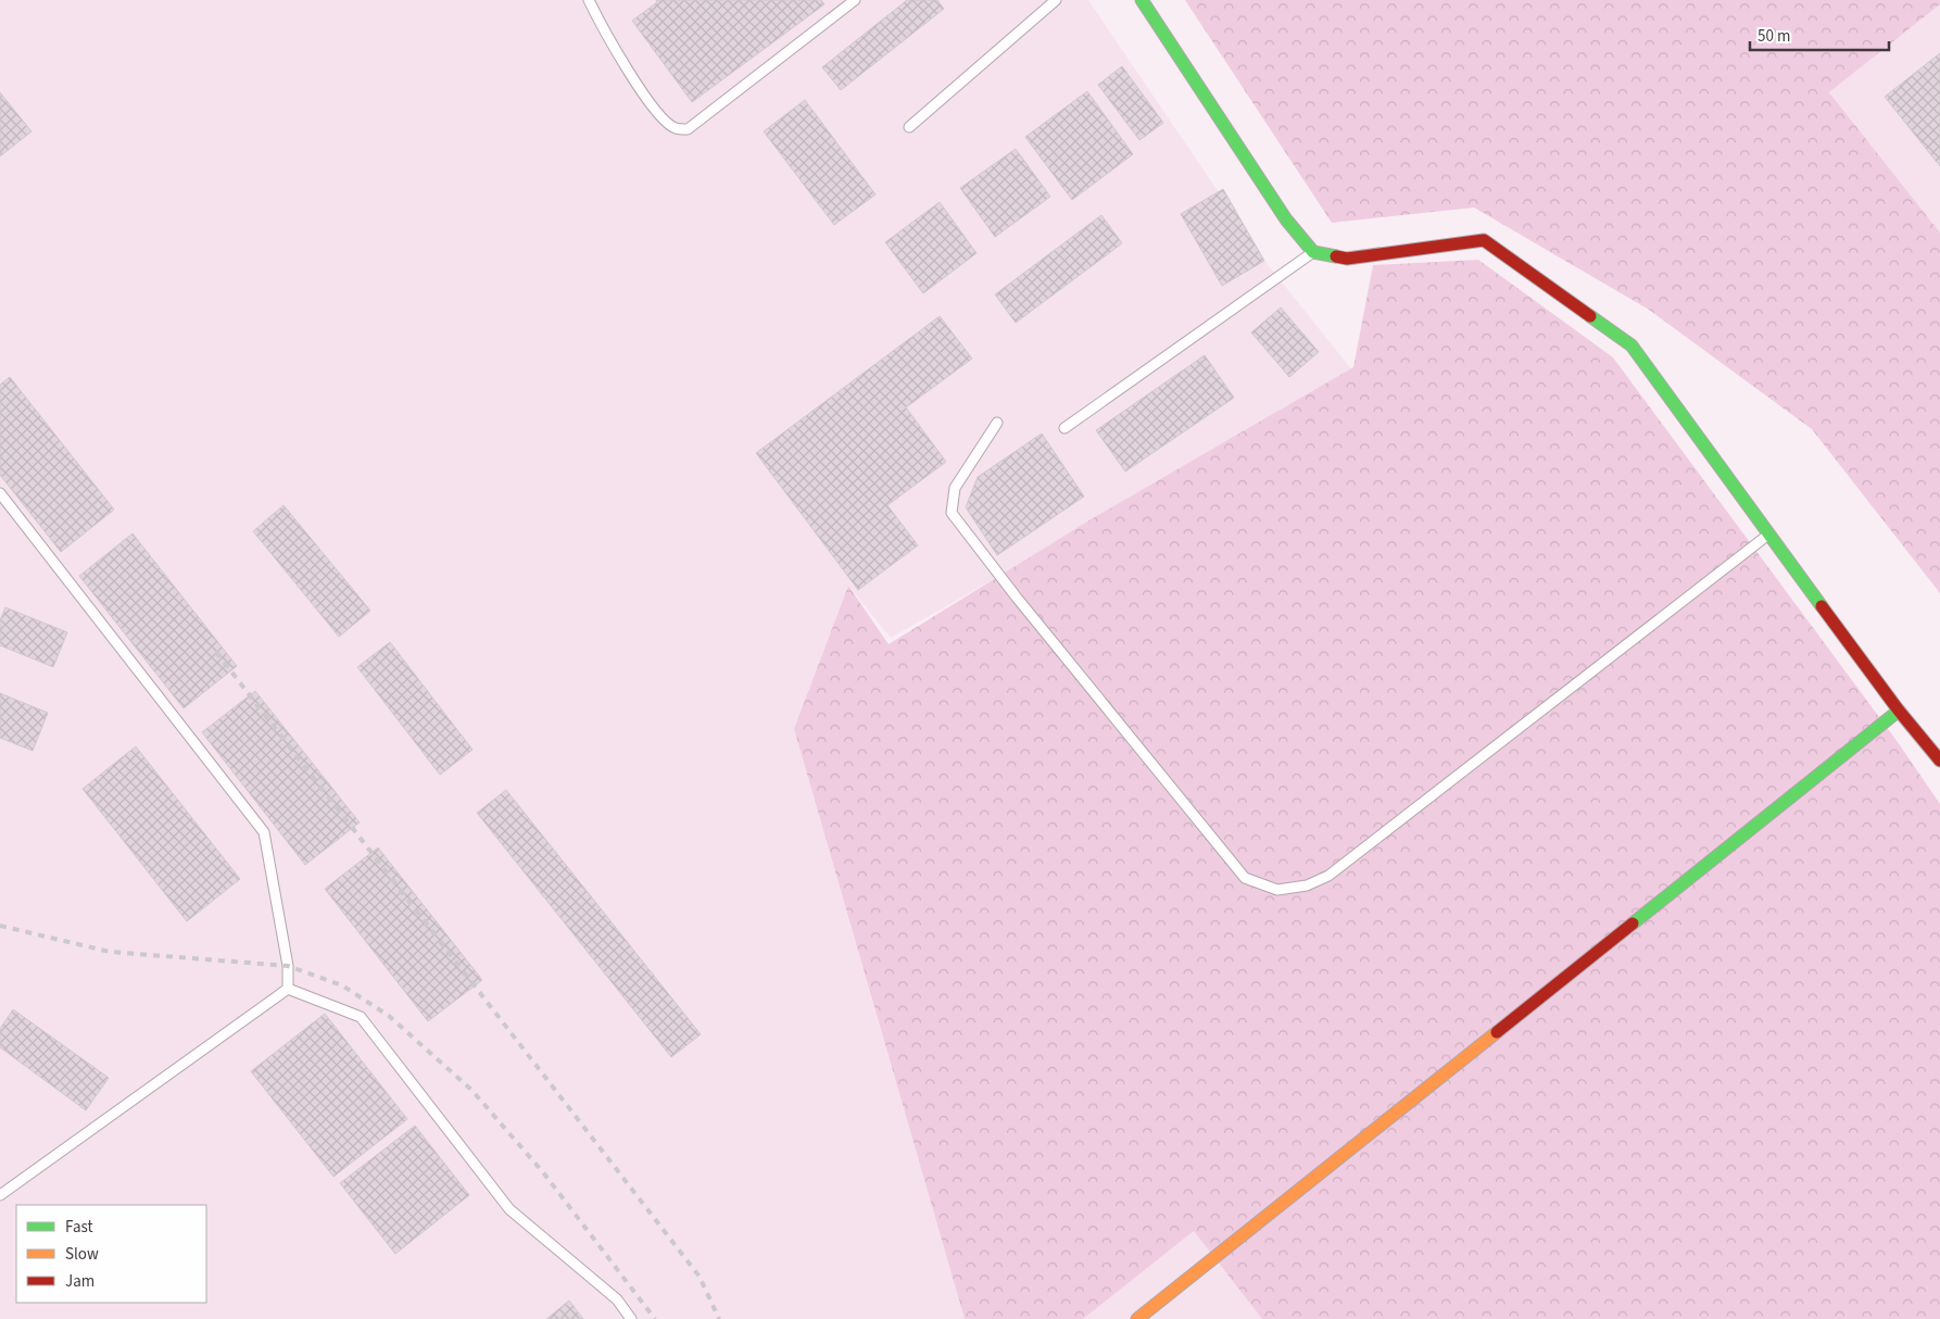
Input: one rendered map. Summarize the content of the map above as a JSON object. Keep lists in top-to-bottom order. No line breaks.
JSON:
{"legend":["Fast","Slow","Jam"],"scale_bar":"50 m"}
